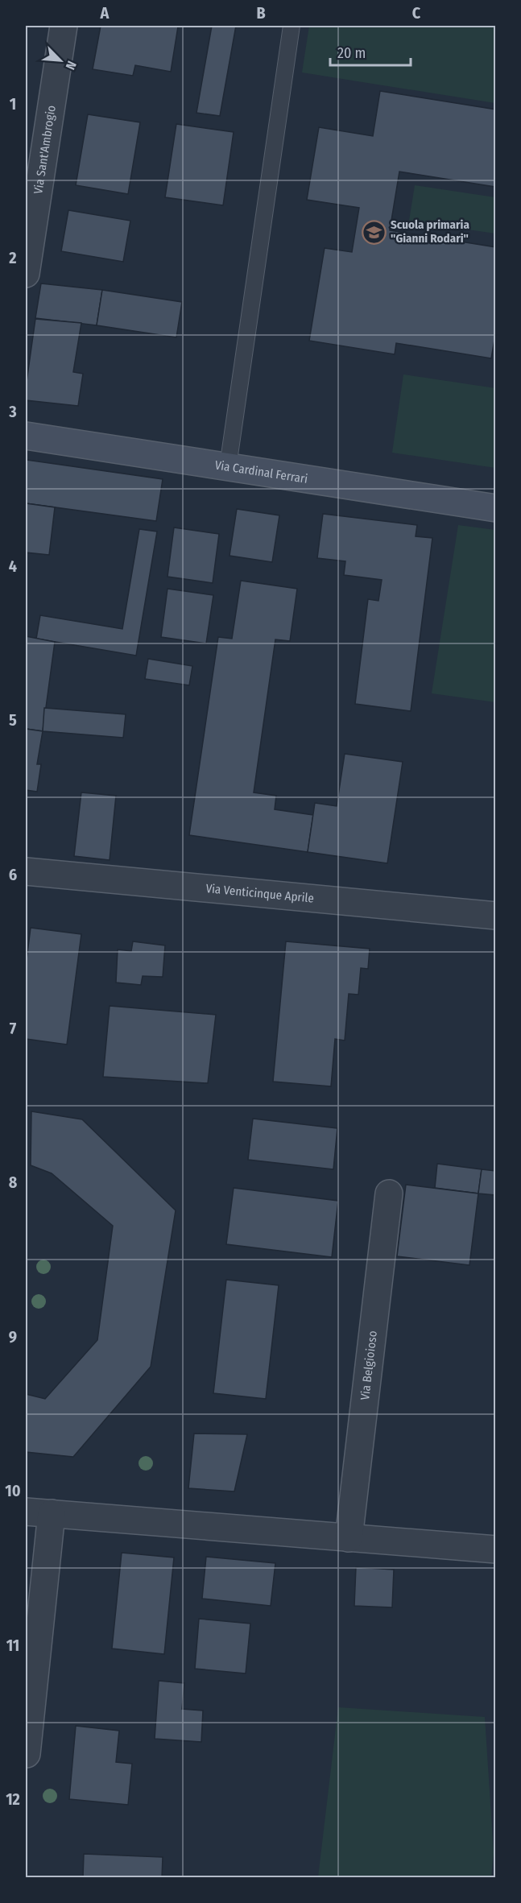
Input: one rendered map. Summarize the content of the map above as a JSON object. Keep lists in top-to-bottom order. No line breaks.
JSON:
{"streets":{"street":["Via Sant'Ambrogio","Via Cardinal Ferrari","Via Venticinque Aprile","Via Belgioioso"]},"places":{"school or university":["Scuola primaria \"Gianni Rodari\""]},"scale_bar":"20 m","north":"bottom right","grid":{"columns":["A","B","C"],"rows":["1","2","3","4","5","6","7","8","9","10","11","12"]}}
